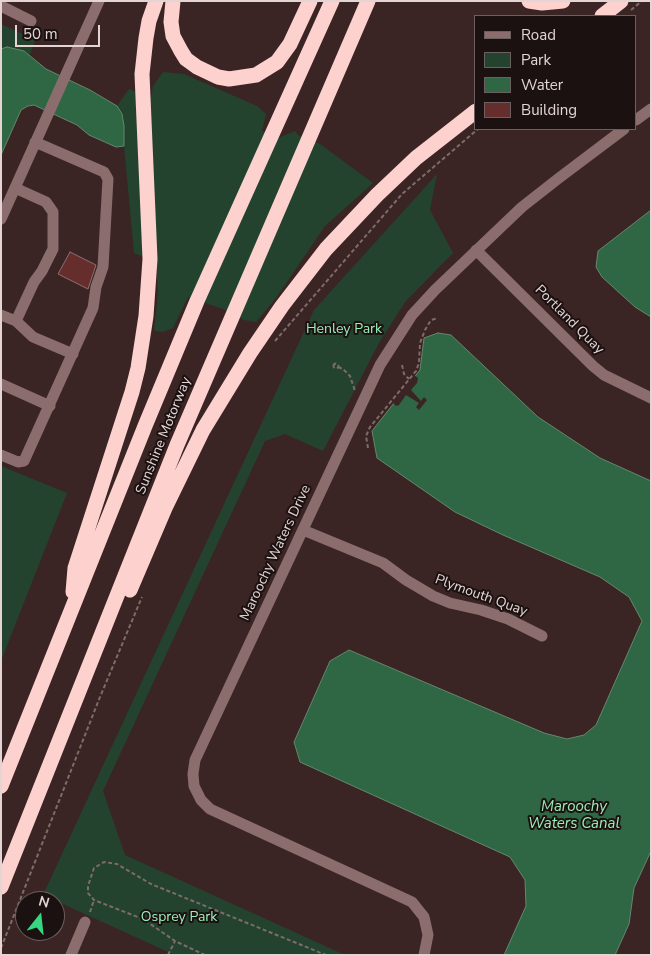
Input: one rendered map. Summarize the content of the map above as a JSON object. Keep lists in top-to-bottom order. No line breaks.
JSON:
{"streets":{"highway":["Sunshine Motorway"],"street":["Portland Quay","Maroochy Waters Drive","Plymouth Quay"]},"crossings":[["Portland Quay","Maroochy Waters Drive"],["Maroochy Waters Drive","Plymouth Quay"]],"water":["Maroochy Waters Canal"],"parks":["Henley Park","Osprey Park"],"legend":["Road","Park","Water","Building"],"scale_bar":"50 m","north":"top"}
